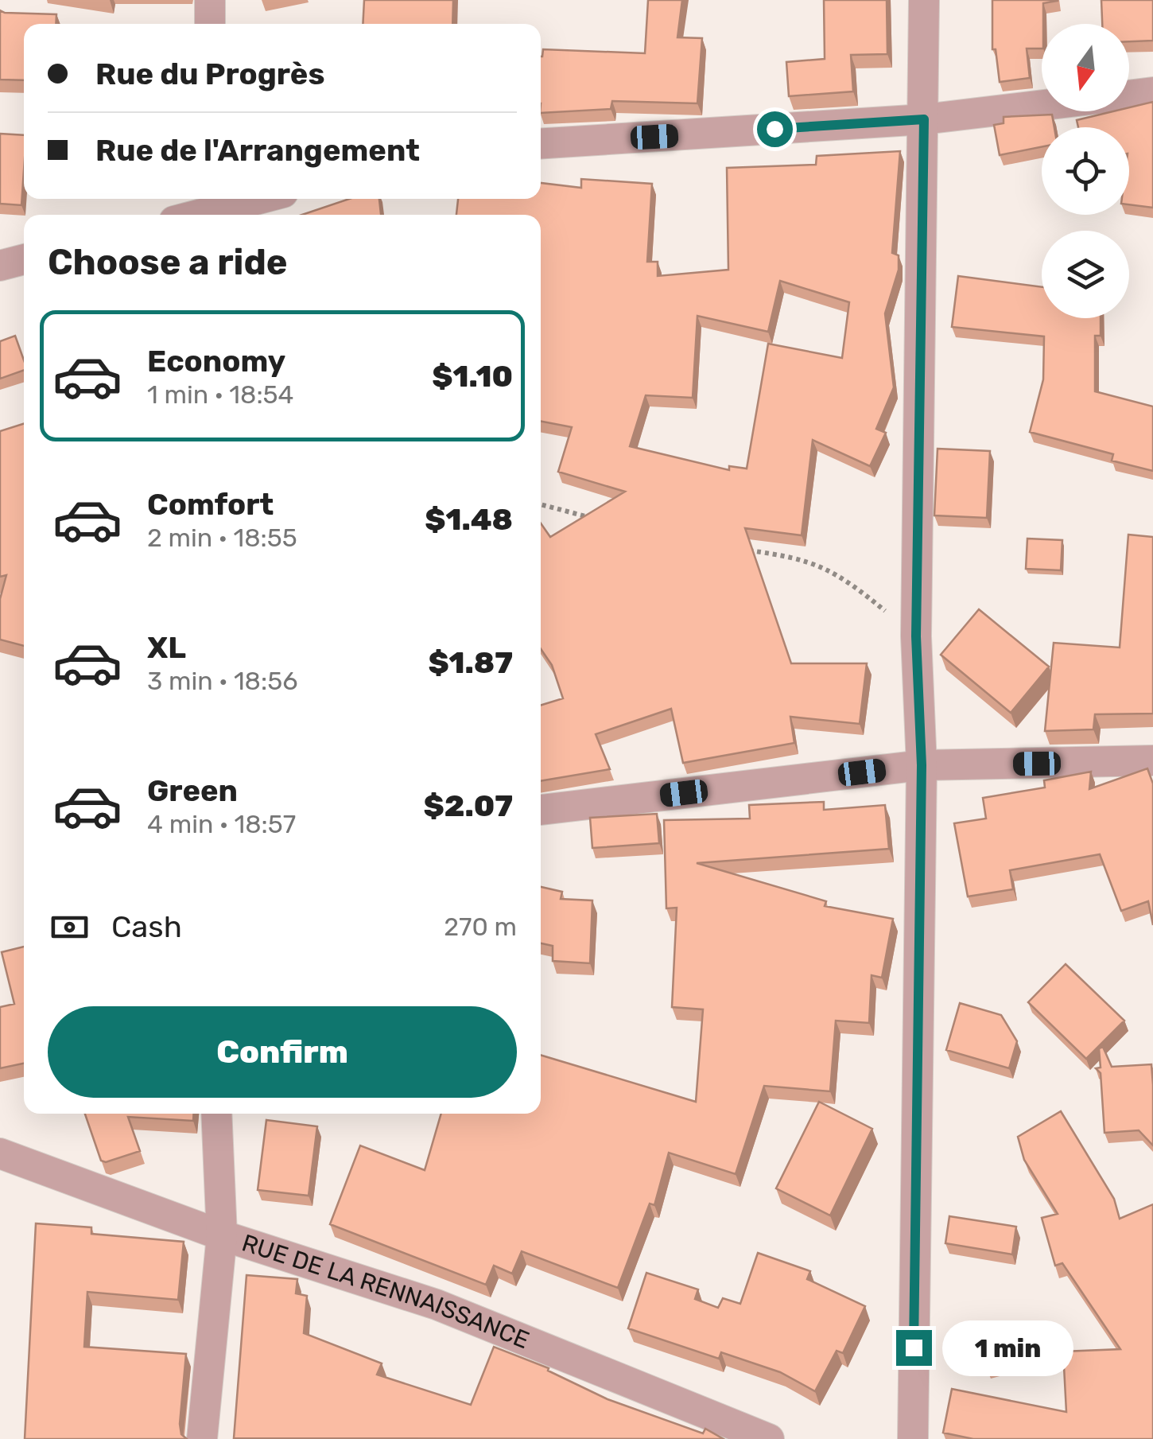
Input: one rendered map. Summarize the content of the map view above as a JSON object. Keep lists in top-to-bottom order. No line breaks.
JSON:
{"streets":{"street":["RUE DE LA RENNAISSANCE"]},"north":"bottom","page":{"banner":["Rue du Progrès","Rue de l'Arrangement"],"heading":"Choose a ride","list":[{"name":"Economy","note":"1 min · 18:54","value":"$1.10"},{"name":"Comfort","note":"2 min · 18:55","value":"$1.48"},{"name":"XL","note":"3 min · 18:56","value":"$1.87"},{"name":"Green","note":"4 min · 18:57","value":"$2.07"}],"pay":["Cash","270 m"],"buttons":"Confirm","bubble":"1 min"}}
